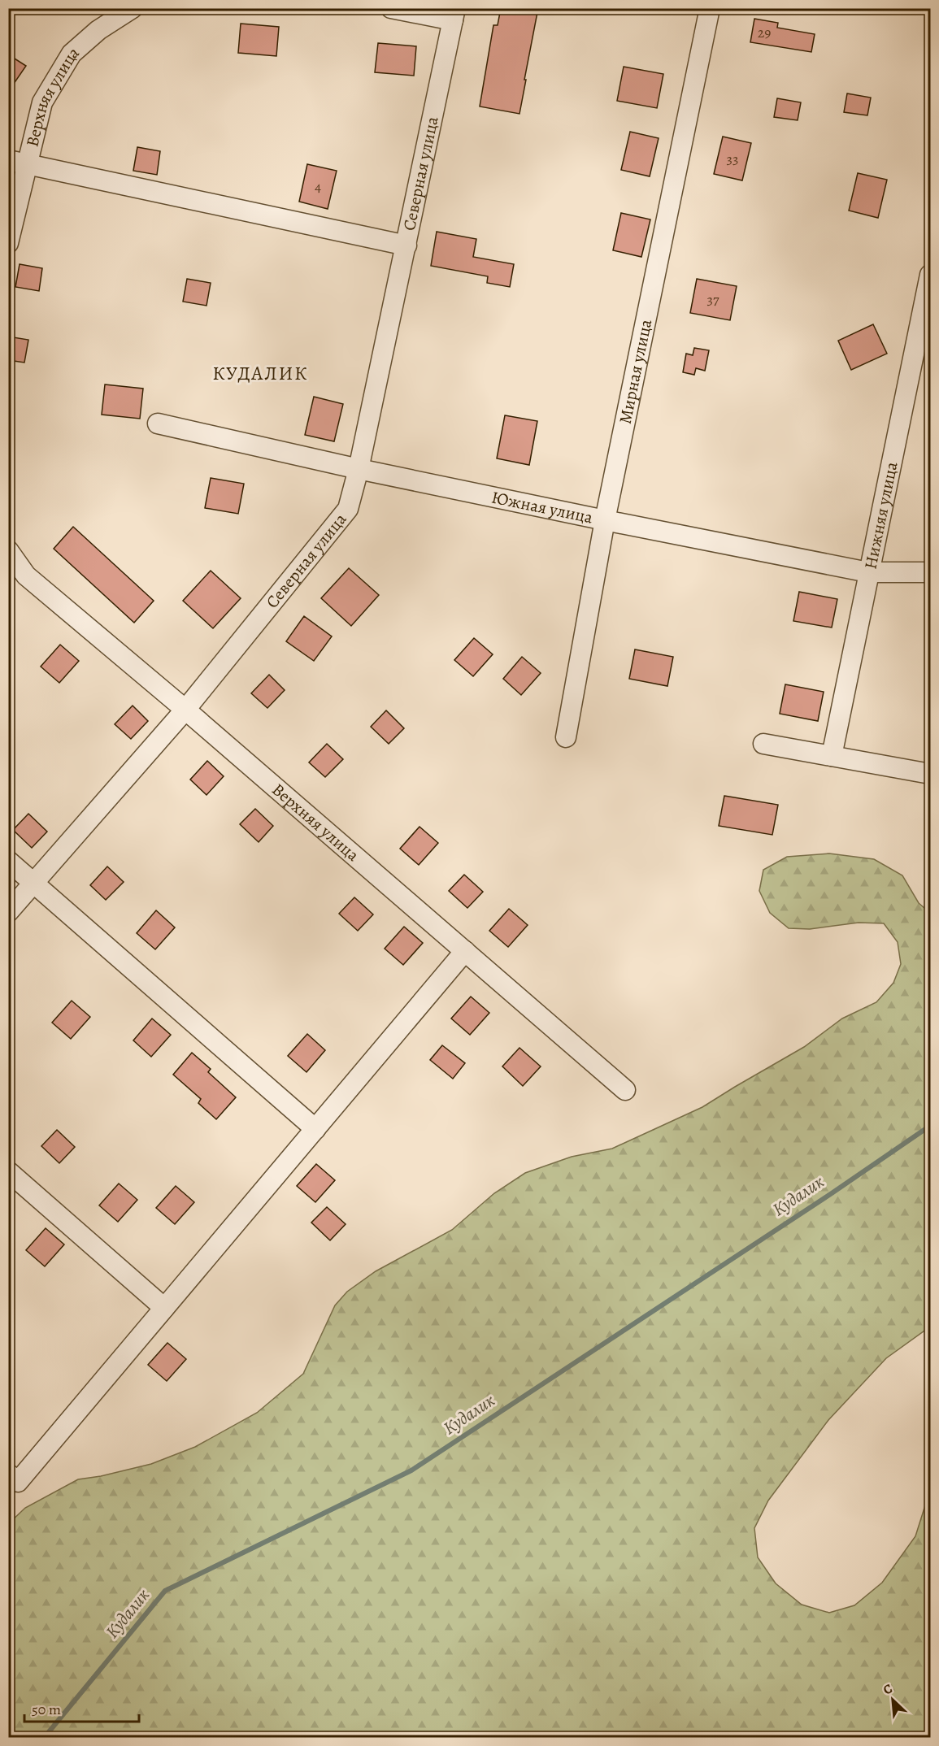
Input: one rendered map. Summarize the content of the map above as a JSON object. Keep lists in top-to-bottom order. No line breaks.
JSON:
{"streets":{"street":["Верхняя улица","Северная улица","Мирная улица","Южная улица","Нижняя улица"]},"crossings":[["Верхняя улица","Северная улица"],["Северная улица","Южная улица"],["Мирная улица","Южная улица"],["Южная улица","Нижняя улица"]],"districts":["КУДАЛИК"],"water":["Кудалик"],"house_numbers":["29","33","4","37"],"scale_bar":"50 m","north":"top left"}
